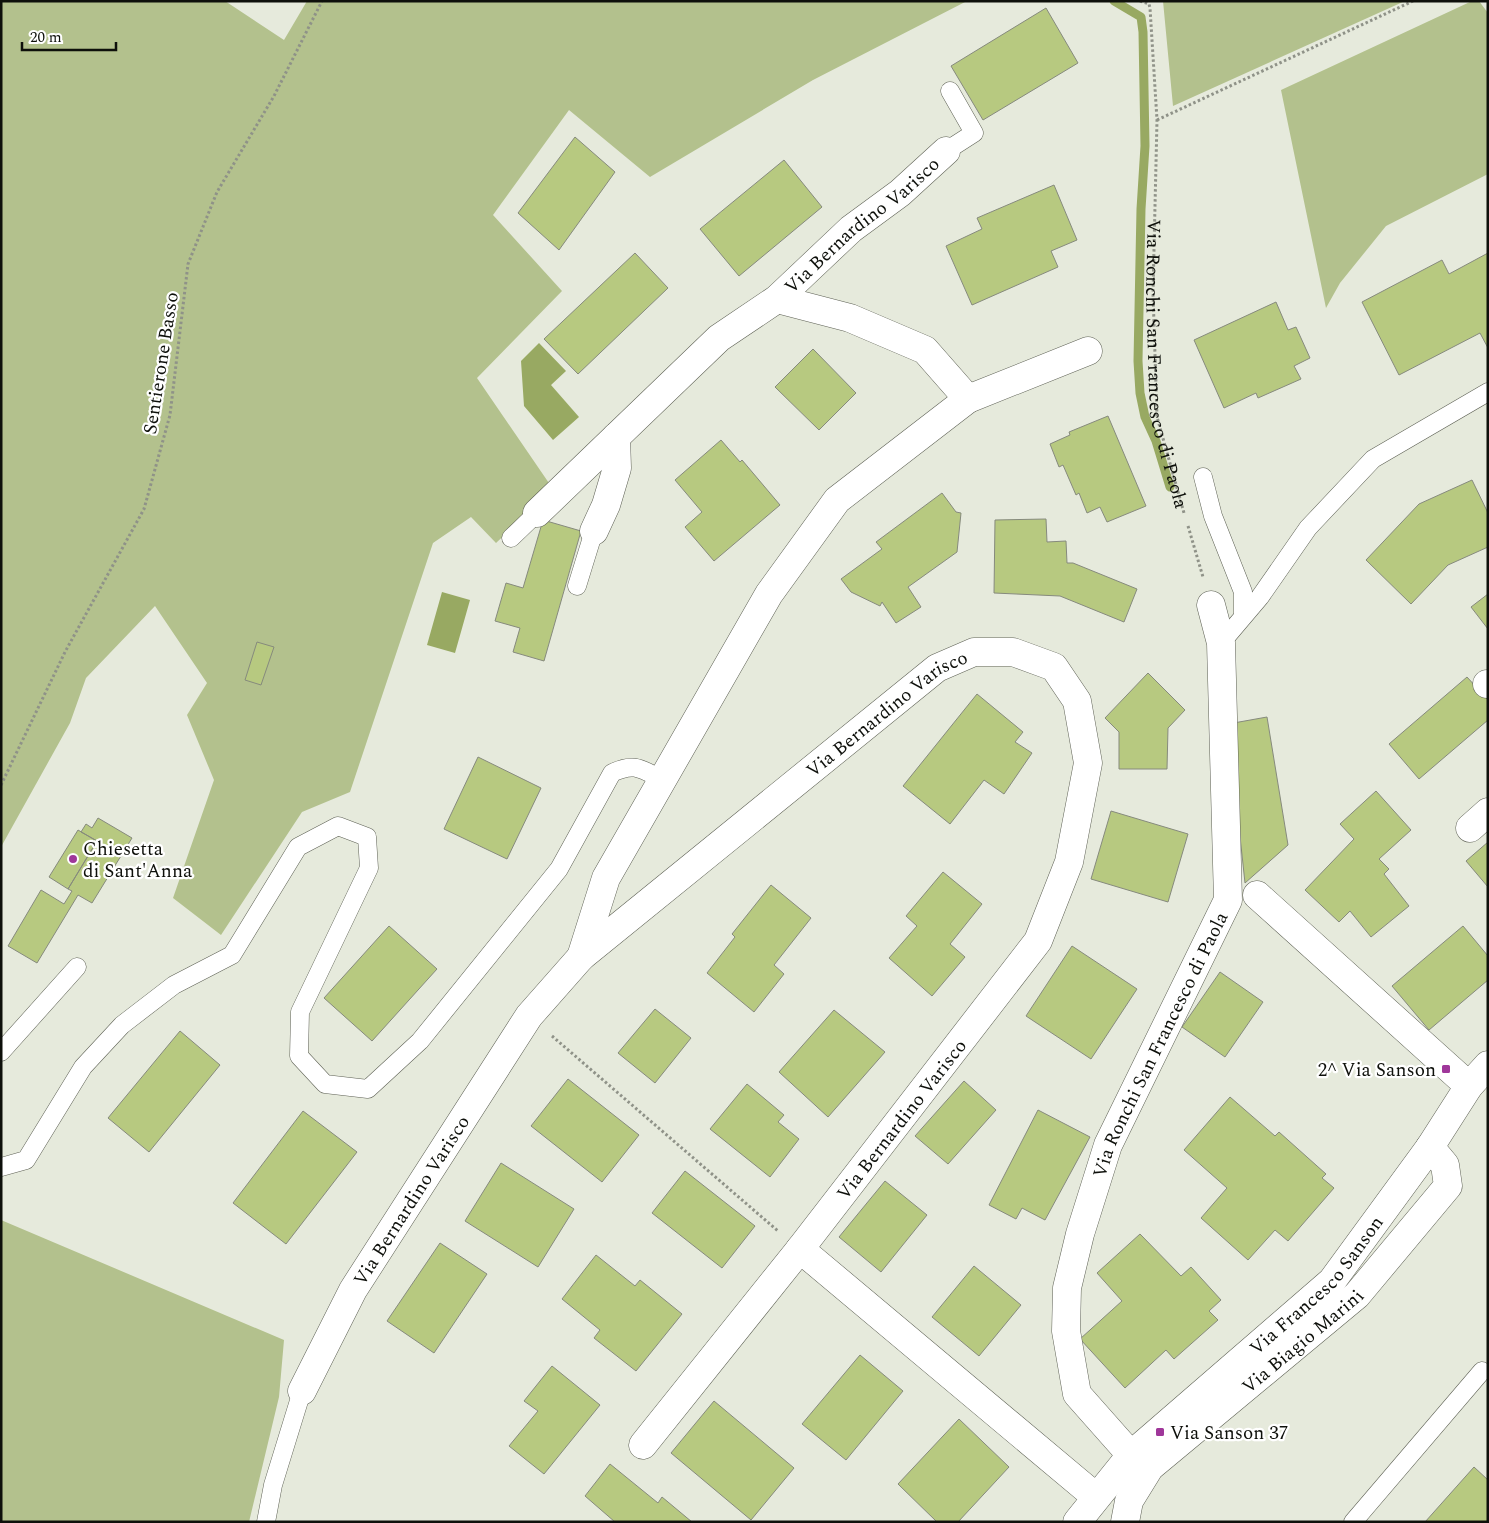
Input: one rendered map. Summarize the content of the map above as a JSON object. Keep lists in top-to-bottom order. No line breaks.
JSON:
{"streets":{"street":["Via Bernardino Varisco","Via Ronchi San Francesco di Paola","Via Francesco Sanson","Via Biagio Marini"],"path":["Sentierone Basso"]},"crossings":[["Via Ronchi San Francesco di Paola","Via Francesco Sanson"],["Via Francesco Sanson","Via Biagio Marini"]],"places":{"other":["Chiesetta di Sant'Anna"],"transit":["2^ Via Sanson","Via Sanson 37"]},"scale_bar":"20 m"}
